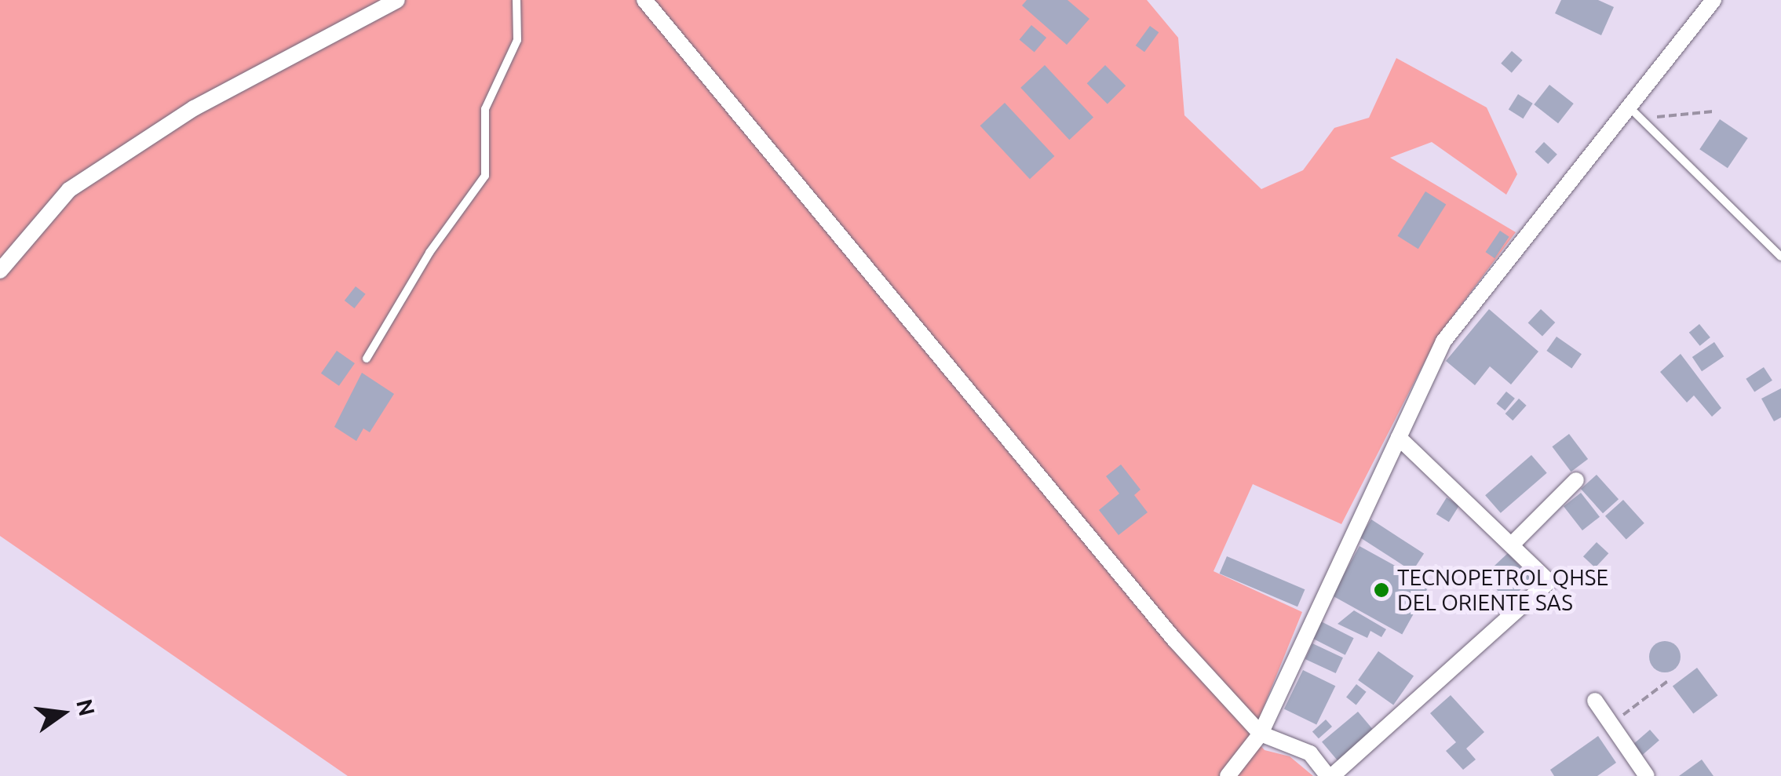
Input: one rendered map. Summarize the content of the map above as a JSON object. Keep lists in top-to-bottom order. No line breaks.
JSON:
{"places":["TECNOPETROL QHSE DEL ORIENTE SAS"],"north":"right"}
